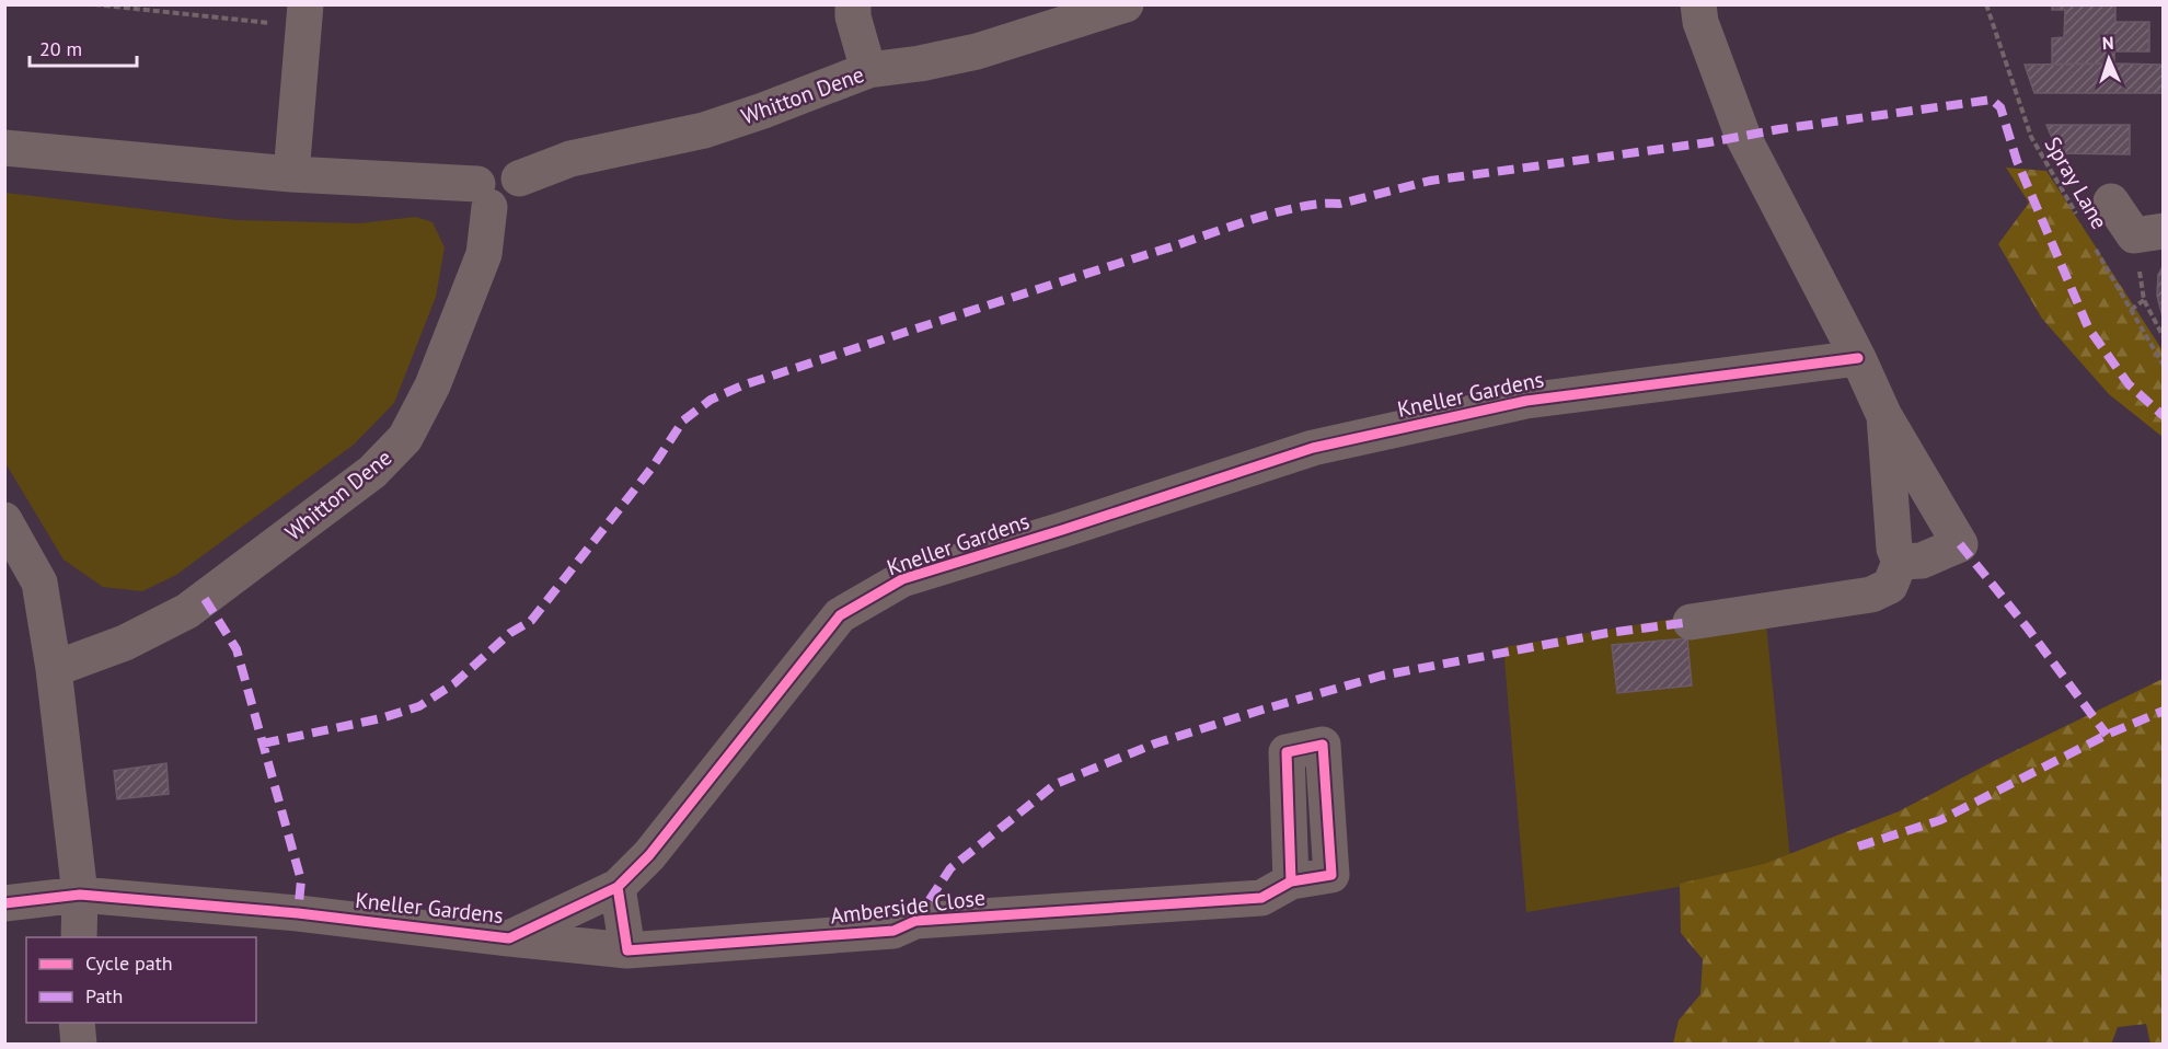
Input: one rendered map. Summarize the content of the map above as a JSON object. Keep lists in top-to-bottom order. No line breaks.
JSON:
{"streets":{"street":["Whitton Dene","Kneller Gardens","Amberside Close"],"path":["Spray Lane"]},"crossings":[["Kneller Gardens","Amberside Close"]],"legend":["Cycle path","Path"],"scale_bar":"20 m","north":"top"}
